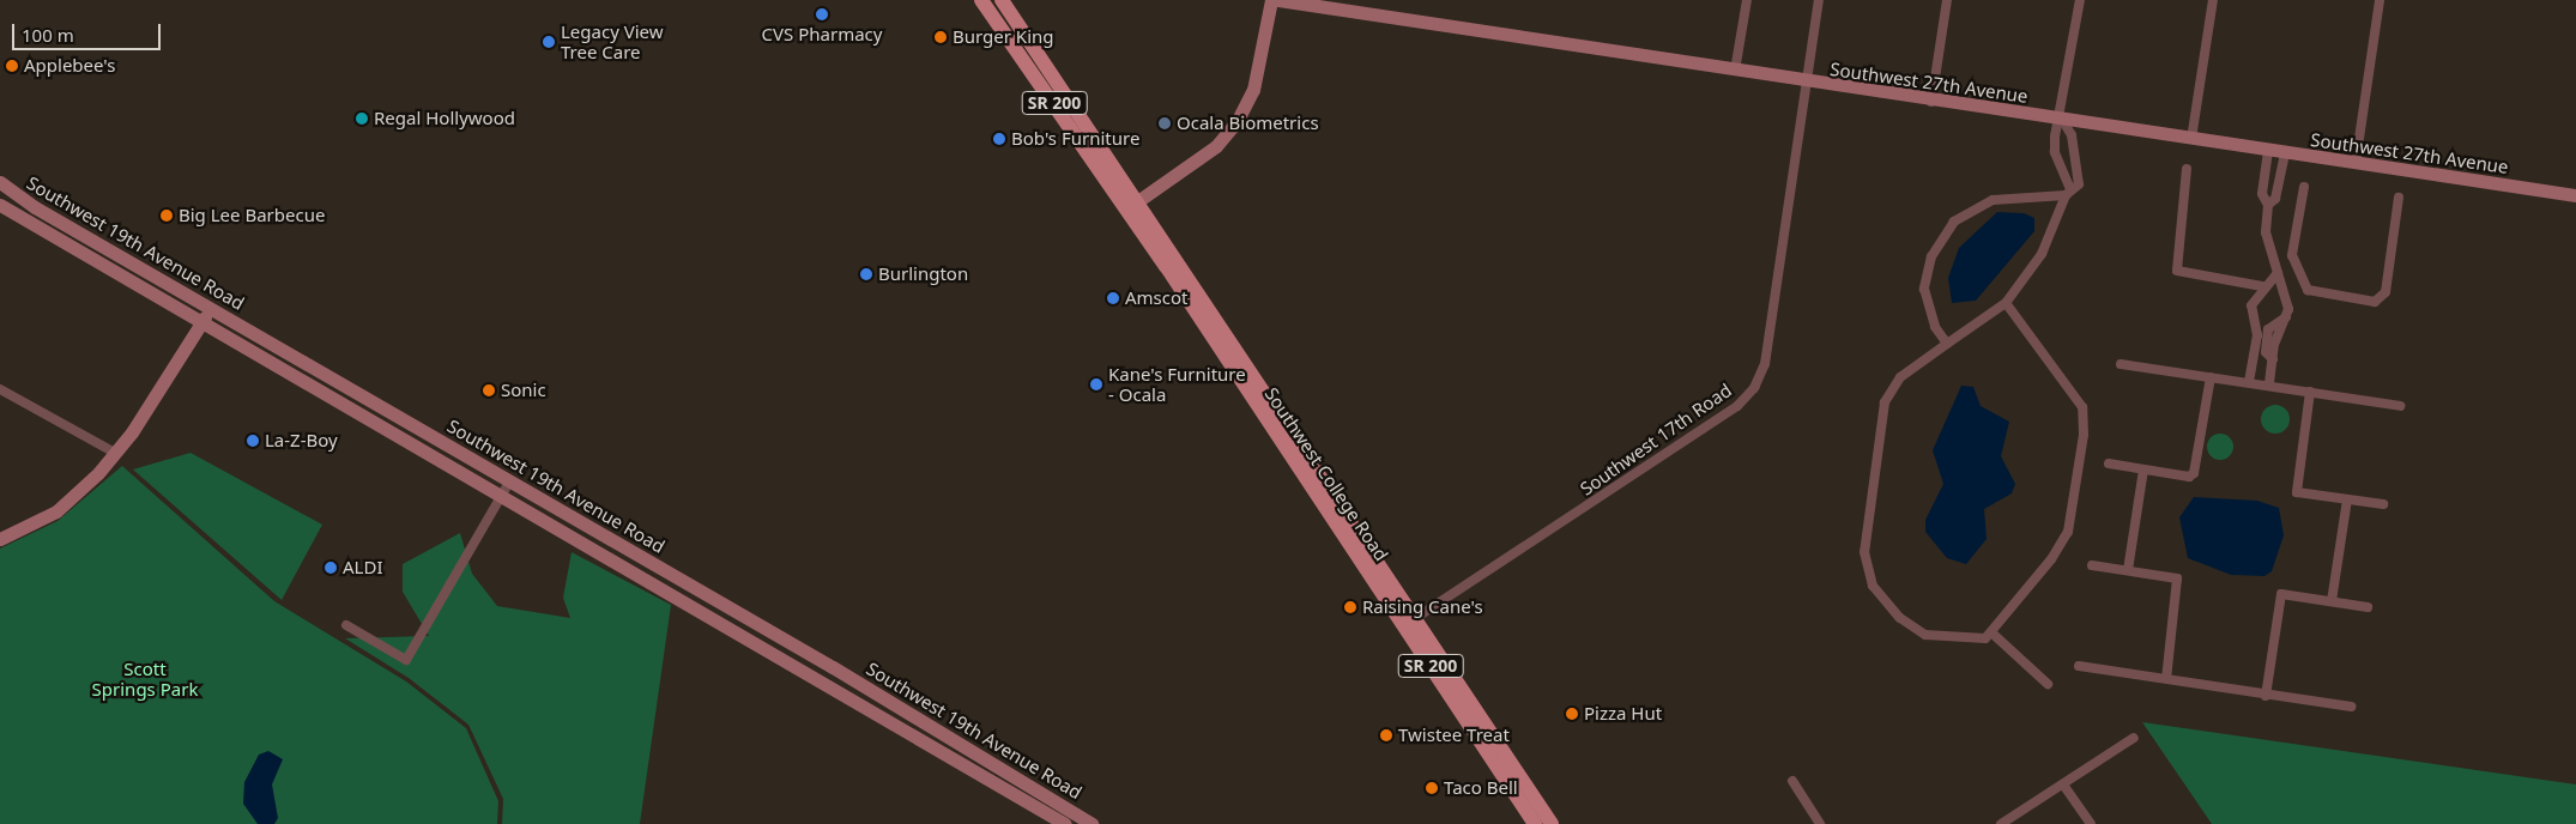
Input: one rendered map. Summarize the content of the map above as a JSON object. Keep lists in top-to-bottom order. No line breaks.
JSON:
{"streets":{"main road":["Southwest 27th Avenue","SR 200","Southwest 19th Avenue Road","Southwest College Road"],"street":["Southwest 17th Road"]},"crossings":[["Southwest 27th Avenue","Southwest 17th Road"],["Southwest 17th Road","Southwest College Road"]],"parks":["Scott Springs Park"],"places":["CVS Pharmacy","Burger King","Legacy View Tree Care","Applebee's","Regal Hollywood","Ocala Biometrics","Bob's Furniture","Big Lee Barbecue","Burlington","Amscot","Kane's Furniture - Ocala","Sonic","La-Z-Boy","ALDI","Raising Cane's","Pizza Hut","Twistee Treat","Taco Bell"],"scale_bar":"100 m"}
